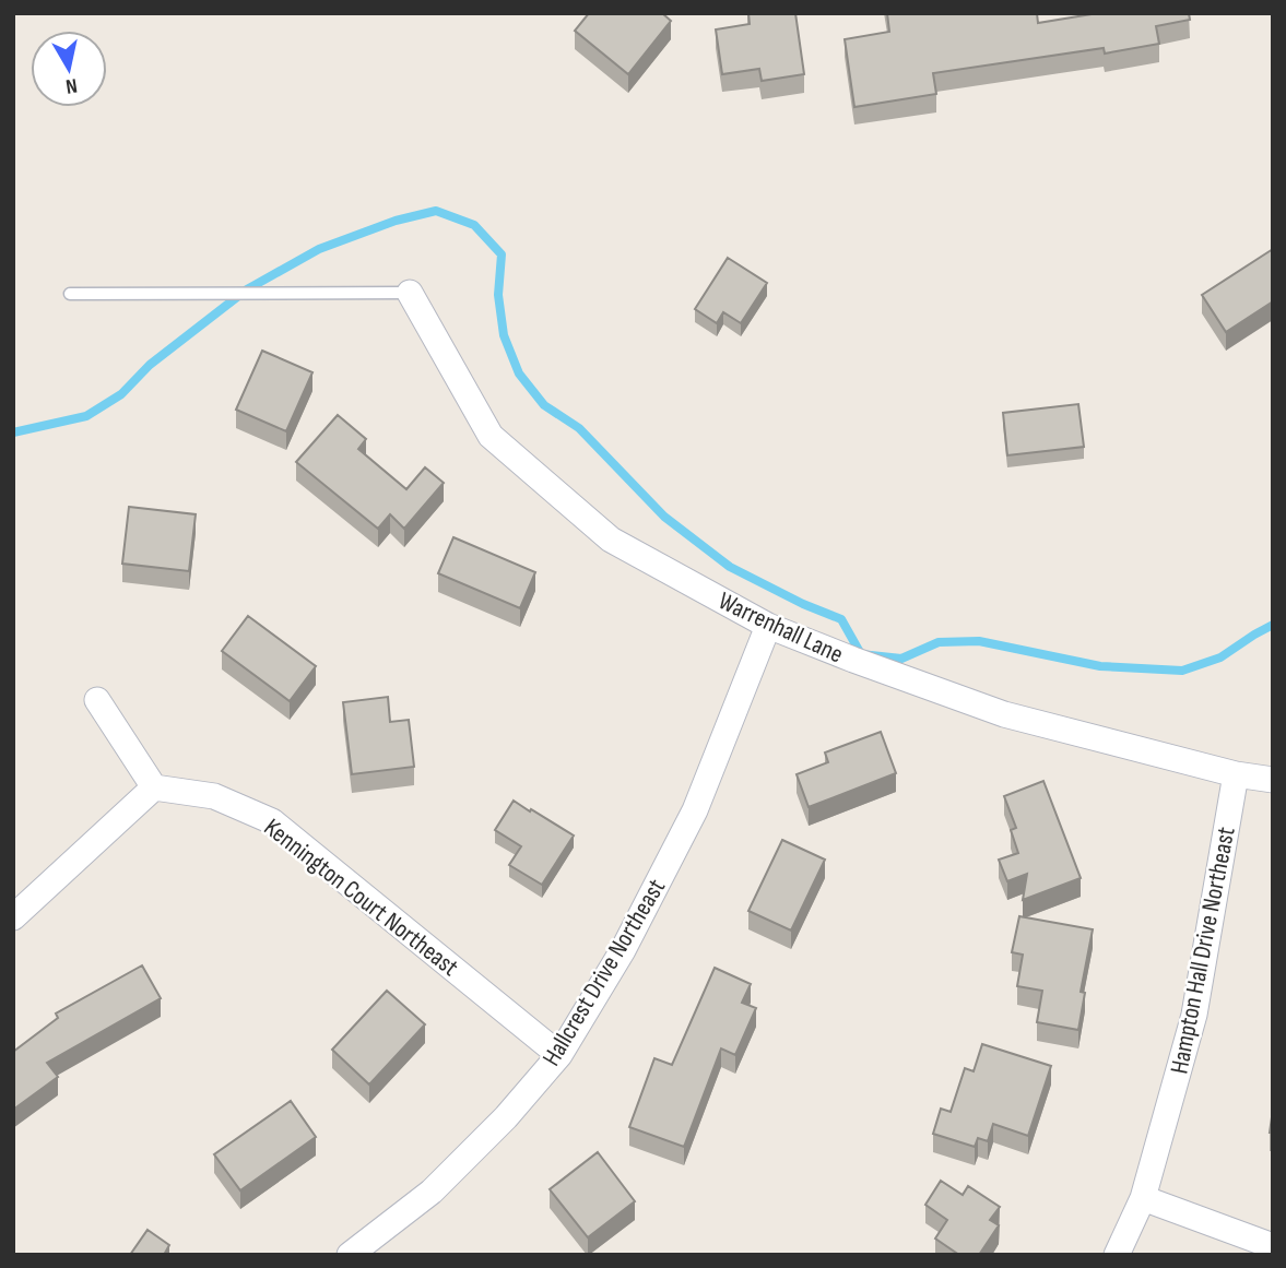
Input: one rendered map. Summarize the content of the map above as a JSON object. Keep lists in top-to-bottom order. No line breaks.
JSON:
{"streets":{"street":["Warrenhall Lane","Kennington Court Northeast","Hampton Hall Drive Northeast","Hallcrest Drive Northeast"]},"crossings":[["Warrenhall Lane","Hampton Hall Drive Northeast"],["Warrenhall Lane","Hallcrest Drive Northeast"],["Kennington Court Northeast","Hallcrest Drive Northeast"]],"north":"bottom"}
